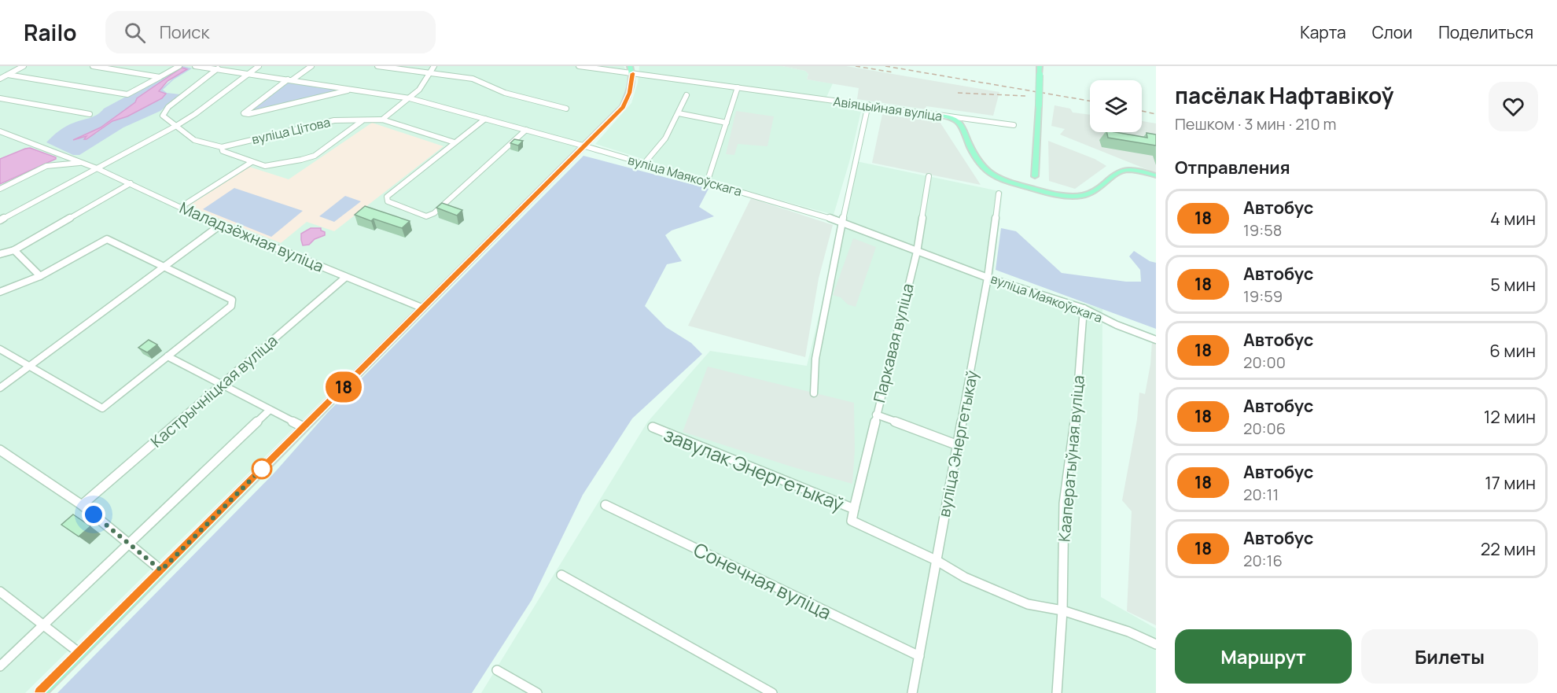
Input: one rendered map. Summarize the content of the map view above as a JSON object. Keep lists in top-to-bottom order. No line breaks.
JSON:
{"streets":{"main road":["Авіяцыйная вуліца"],"street":["вуліца Цітова","вуліца Маякоўскага","Маладзёжная вуліца","Паркавая вуліца","Кастрычніцкая вуліца","вуліца Энергетыкаў","Кааператыўная вуліца","завулак Энергетыкаў","Сонечная вуліца"]},"crossings":[["вуліца Цітова","вуліца Маякоўскага"],["вуліца Маякоўскага","Паркавая вуліца"],["вуліца Маякоўскага","вуліца Энергетыкаў"],["вуліца Маякоўскага","Кааператыўная вуліца"],["Маладзёжная вуліца","Кастрычніцкая вуліца"],["Паркавая вуліца","завулак Энергетыкаў"],["вуліца Энергетыкаў","завулак Энергетыкаў"],["вуліца Энергетыкаў","Сонечная вуліца"],["Кааператыўная вуліца","завулак Энергетыкаў"]],"lines":["bus line 18"],"page":{"header":"Railo","search":"Поиск","nav":["Карта","Слои","Поделиться"],"on_map":"18","heading":[["пасёлак Нафтавікоў","Пешком · 3 мин · 210 m"],"Отправления"],"list":[{"mark":"18","name":"Автобус","note":"19:58","value":"4 мин"},{"mark":"18","name":"Автобус","note":"19:59","value":"5 мин"},{"mark":"18","name":"Автобус","note":"20:00","value":"6 мин"},{"mark":"18","name":"Автобус","note":"20:06","value":"12 мин"},{"mark":"18","name":"Автобус","note":"20:11","value":"17 мин"},{"mark":"18","name":"Автобус","note":"20:16","value":"22 мин"}],"buttons":["Маршрут","Билеты"]}}
